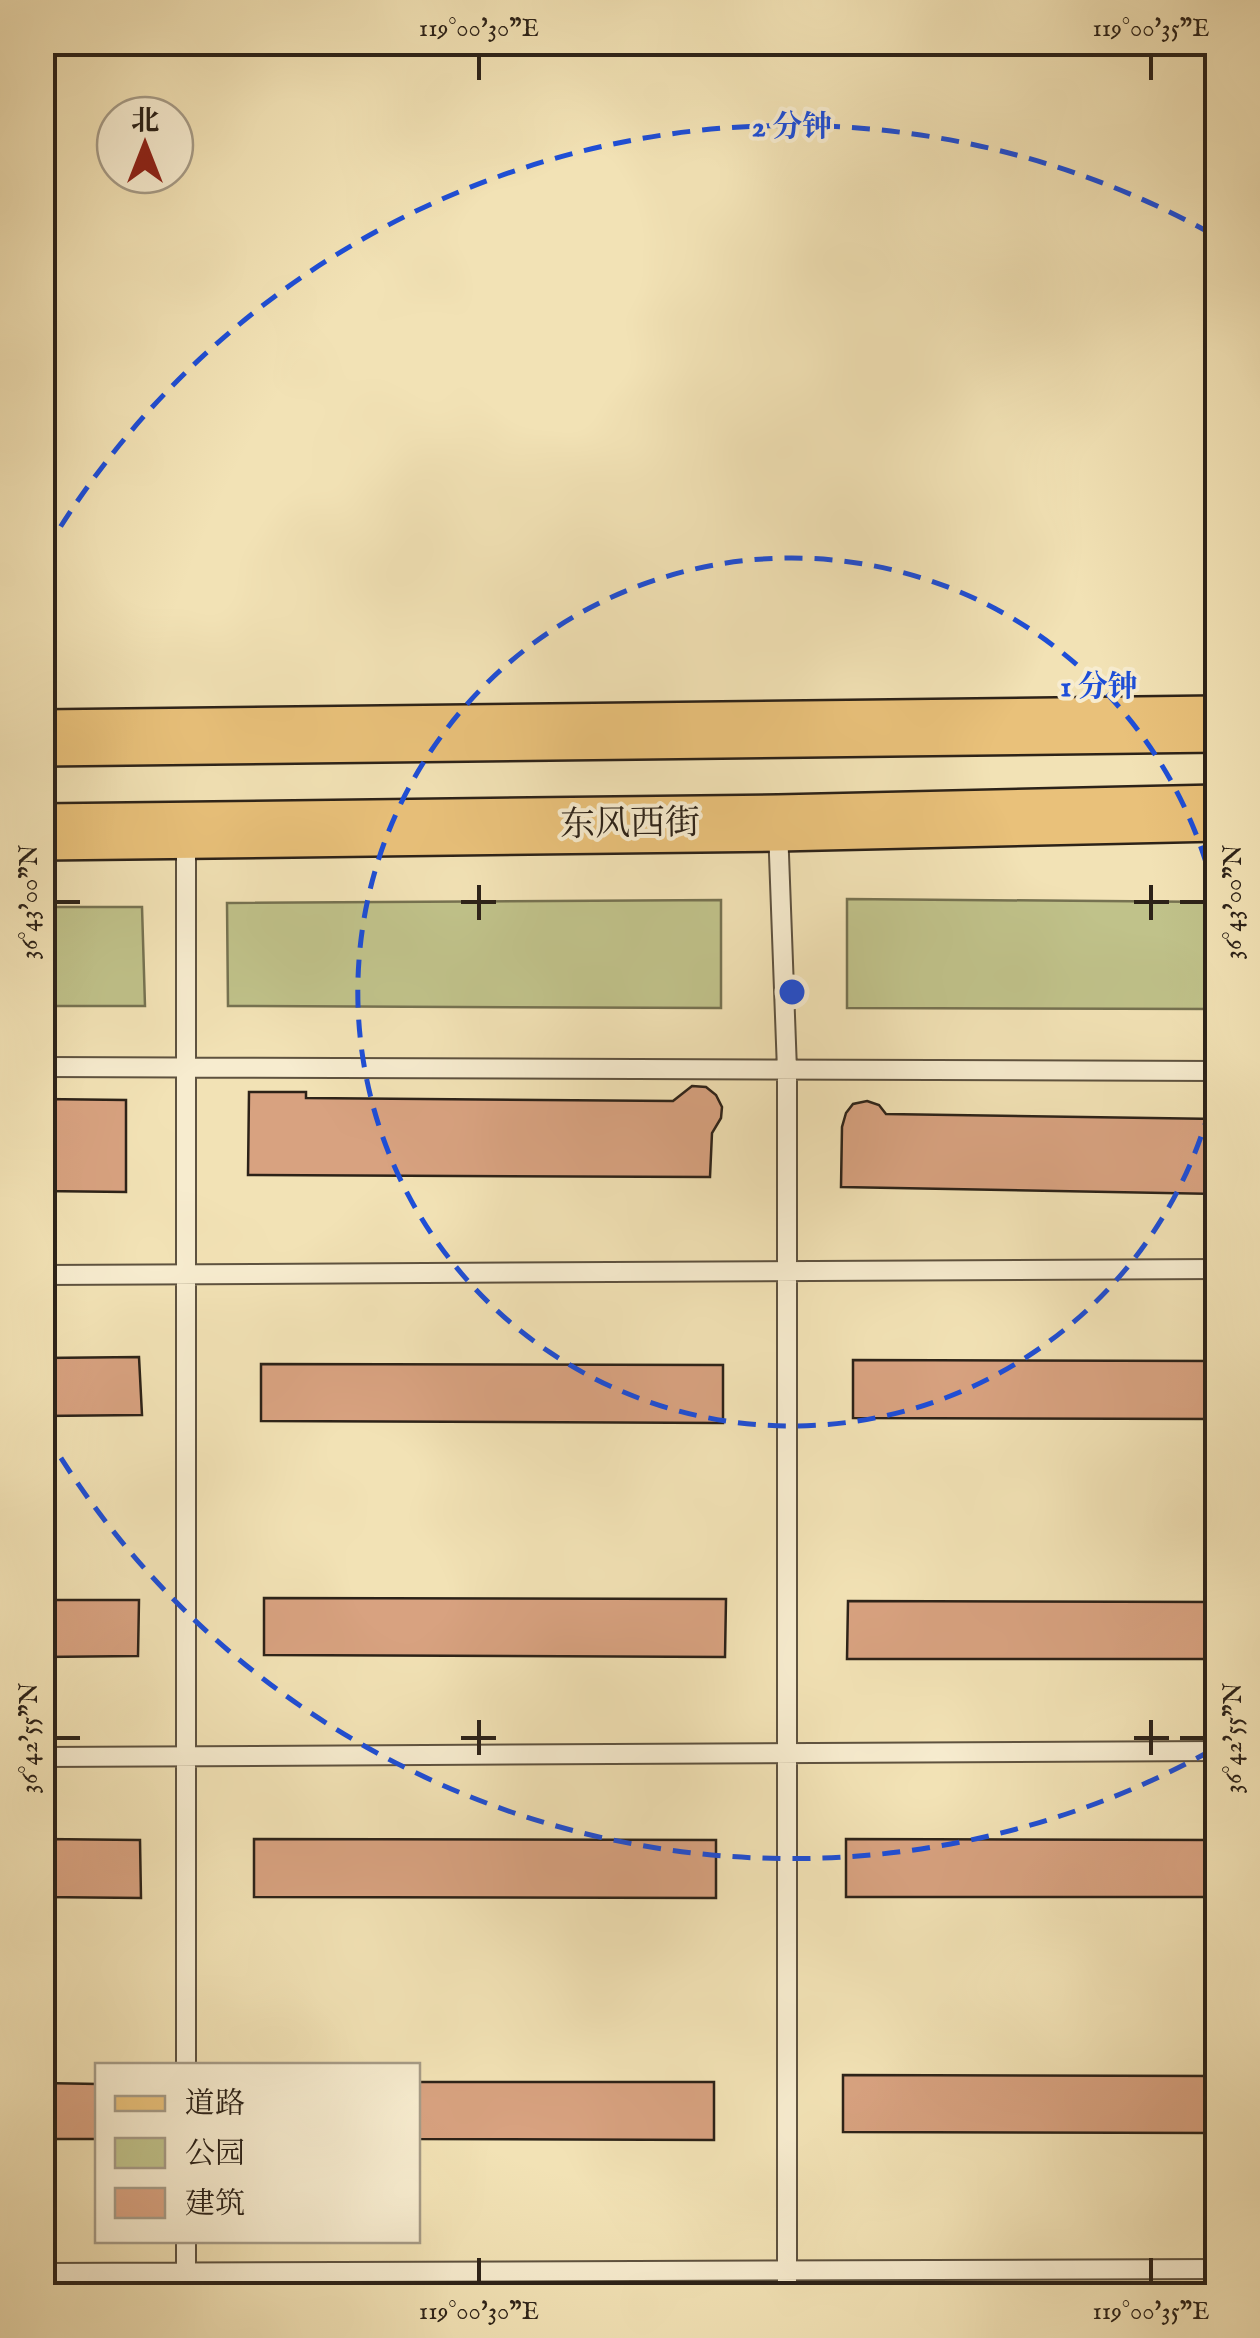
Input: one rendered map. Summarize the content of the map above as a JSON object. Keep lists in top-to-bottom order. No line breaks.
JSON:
{"streets":{"main road":["东风西街"]},"legend":["道路","公园","建筑"],"north":"top","coordinates":["119°00'30\"E","119°00'35\"E","36°43'00\"N","36°42'55\"N"],"rings":["2 分钟","1 分钟"]}
